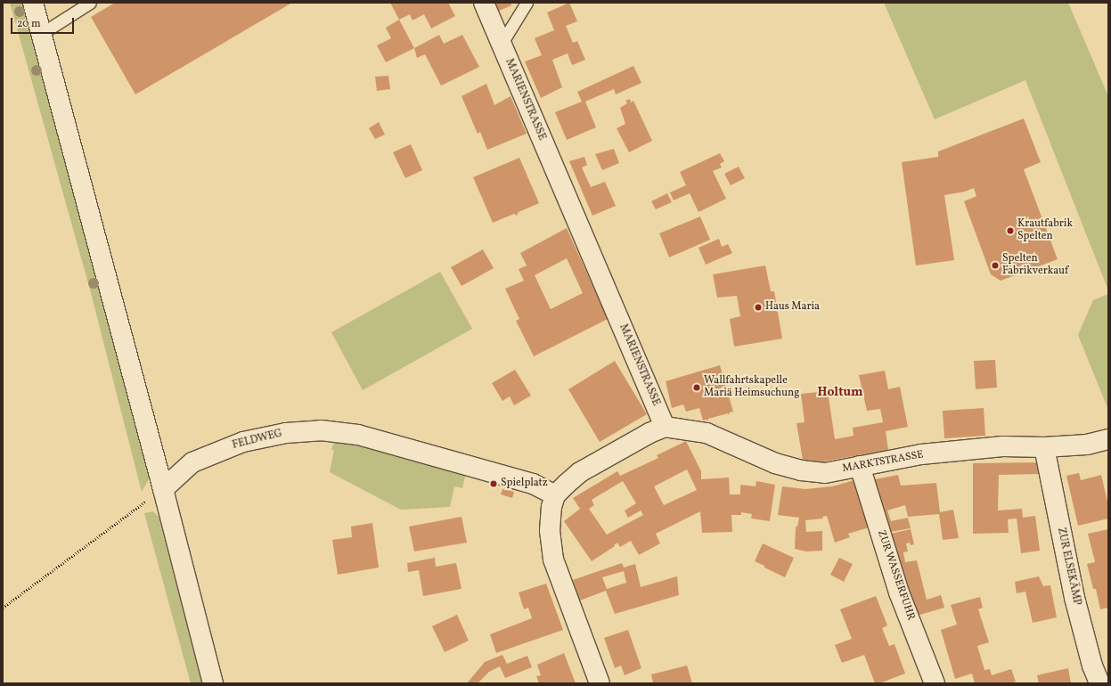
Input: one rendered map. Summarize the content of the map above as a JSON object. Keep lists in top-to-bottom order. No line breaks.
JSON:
{"streets":{"street":["MARIENSTRASSE","FELDWEG","MARKTSTRASSE","ZUR ELSEKÄMP","ZUR WASSERFUHR"]},"crossings":[["MARIENSTRASSE","MARKTSTRASSE"],["MARKTSTRASSE","ZUR ELSEKÄMP"],["MARKTSTRASSE","ZUR WASSERFUHR"]],"districts":["Holtum"],"places":["Krautfabrik Spelten","Spelten Fabrikverkauf","Haus Maria","Wallfahrtskapelle Mariä Heimsuchung","Spielplatz"],"scale_bar":"20 m"}
